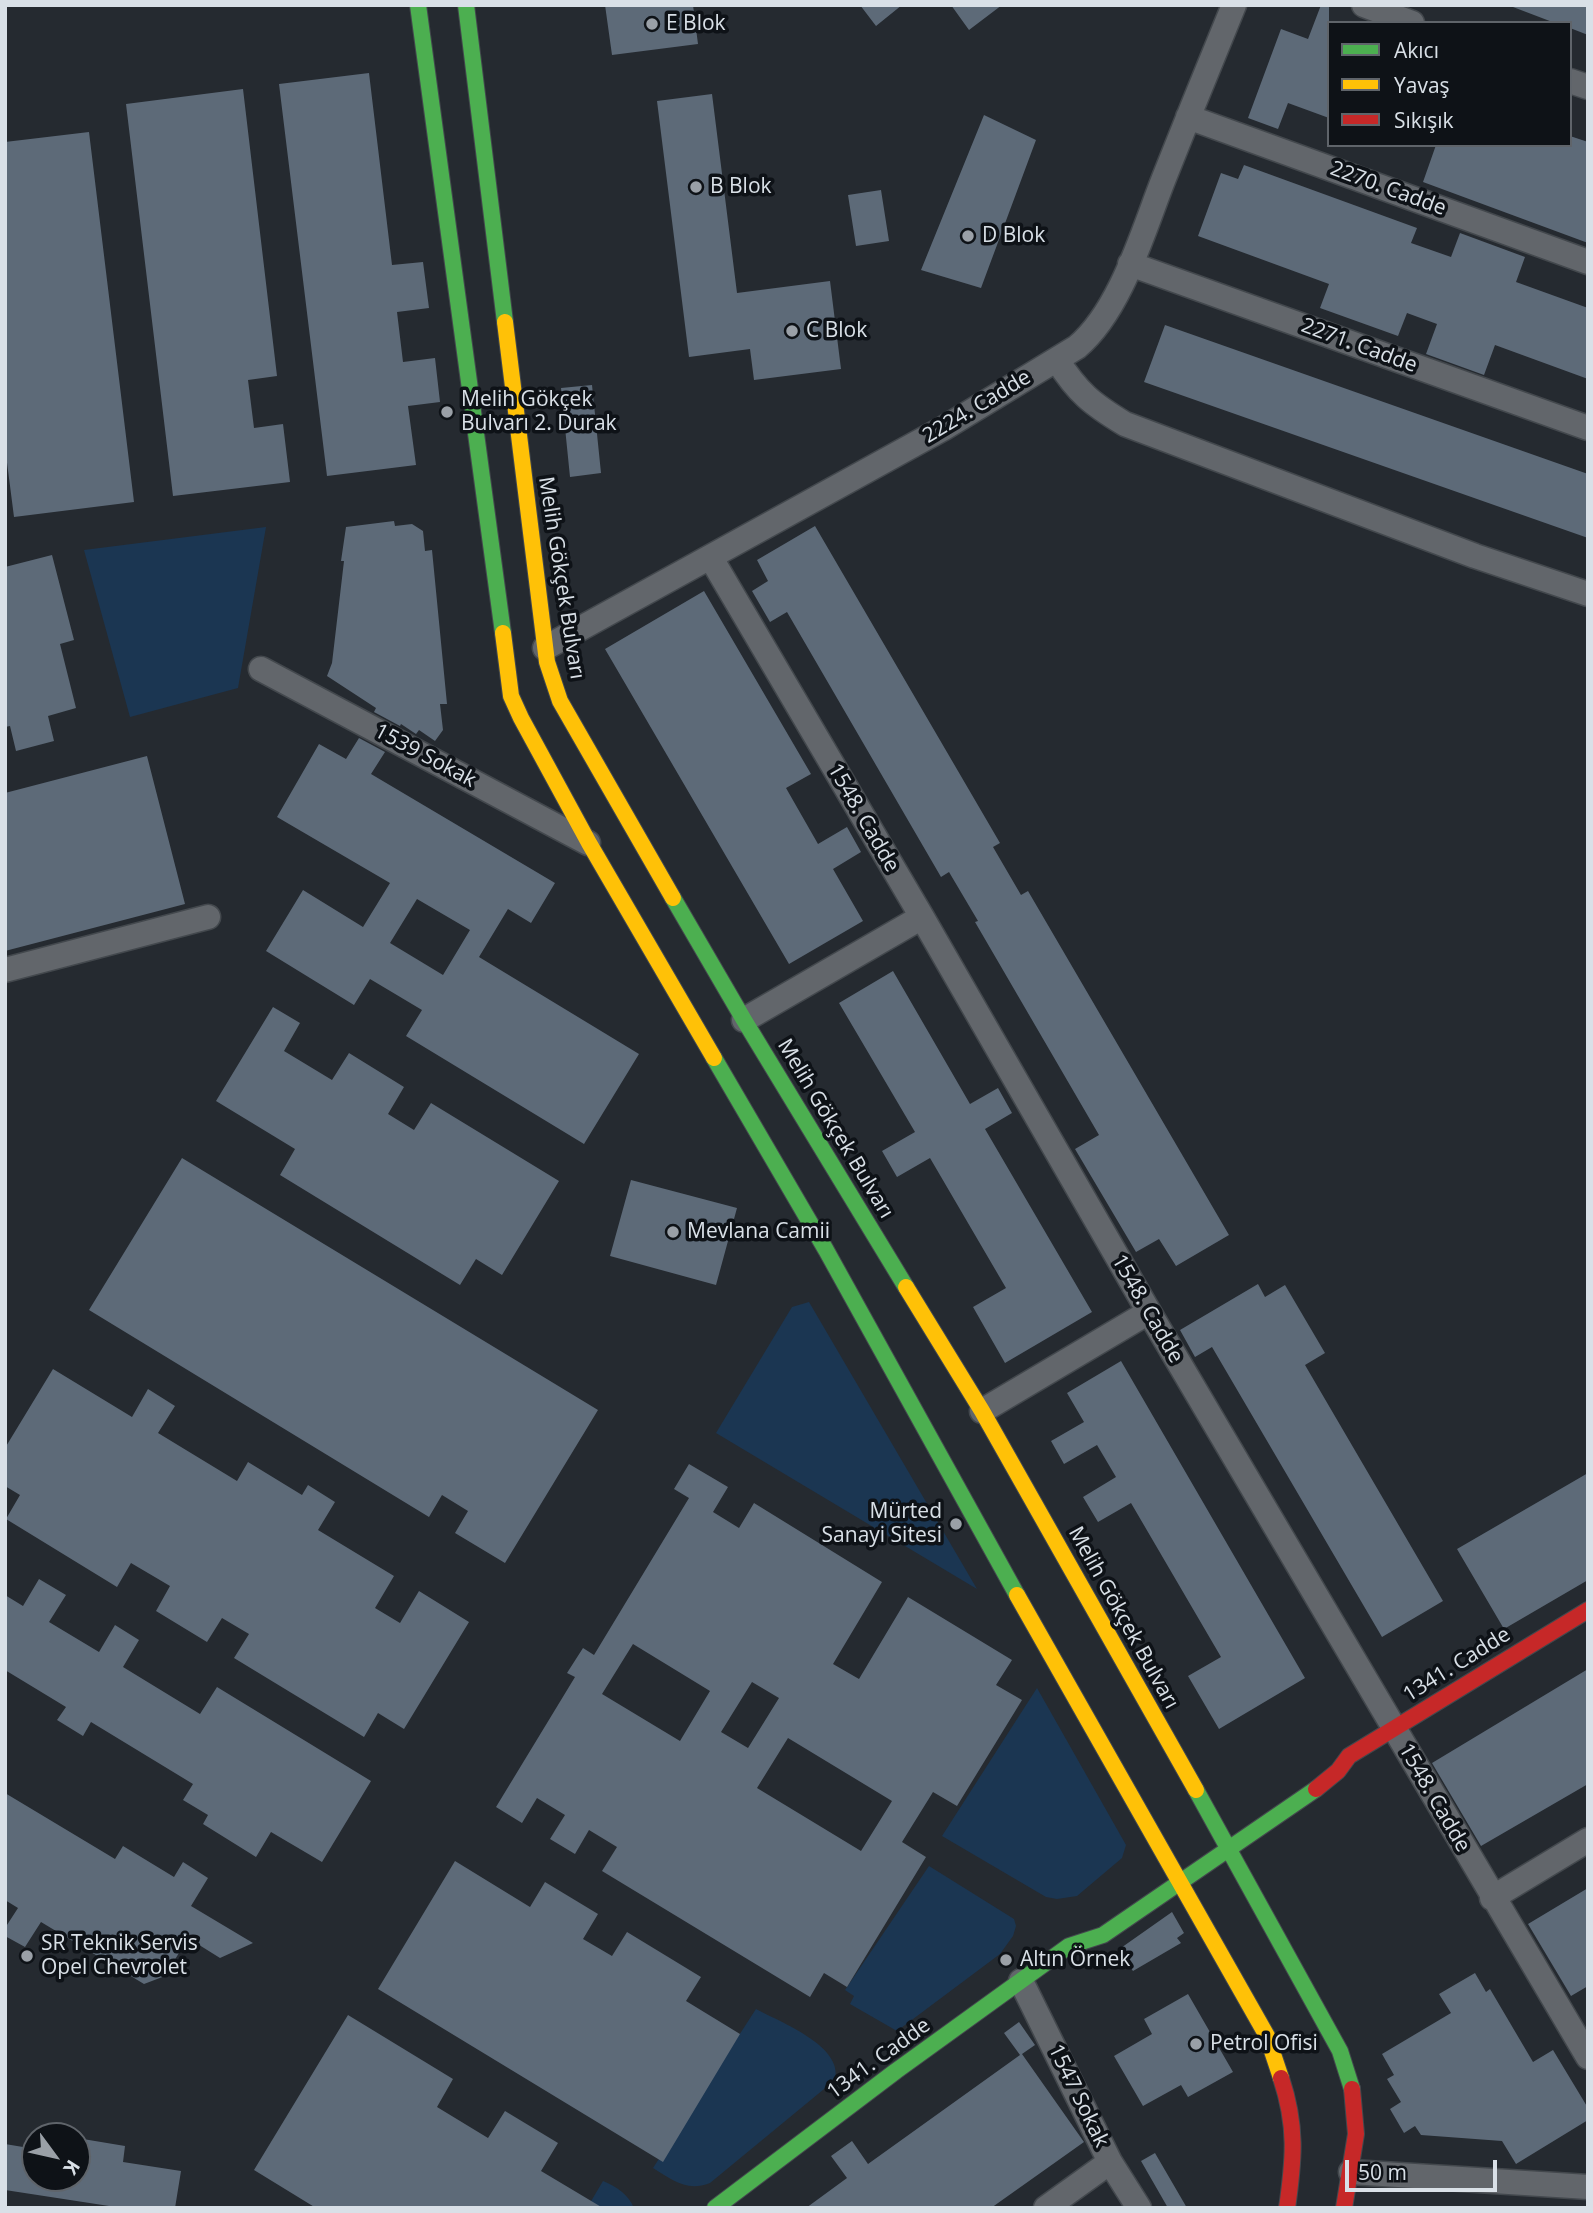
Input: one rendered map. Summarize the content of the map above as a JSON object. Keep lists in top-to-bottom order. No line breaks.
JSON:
{"streets":{"main road":["Melih Gökçek Bulvarı","1341. Cadde"],"street":["2270. Cadde","2271. Cadde","2224. Cadde","1539 Sokak","1548. Cadde","1547 Sokak"]},"crossings":[["2270. Cadde","2224. Cadde"],["2271. Cadde","2224. Cadde"],["2224. Cadde","Melih Gökçek Bulvarı"],["2224. Cadde","1548. Cadde"],["Melih Gökçek Bulvarı","1341. Cadde"],["1548. Cadde","1341. Cadde"],["1341. Cadde","1547 Sokak"]],"places":["E Blok","B Blok","D Blok","C Blok","Melih Gökçek Bulvarı 2. Durak","Mevlana Camii","Mürted Sanayi Sitesi","SR Teknik Servis Opel Chevrolet","Altın Örnek","Petrol Ofisi"],"legend":["Akıcı","Yavaş","Sıkışık"],"scale_bar":"50 m","north":"bottom right"}
